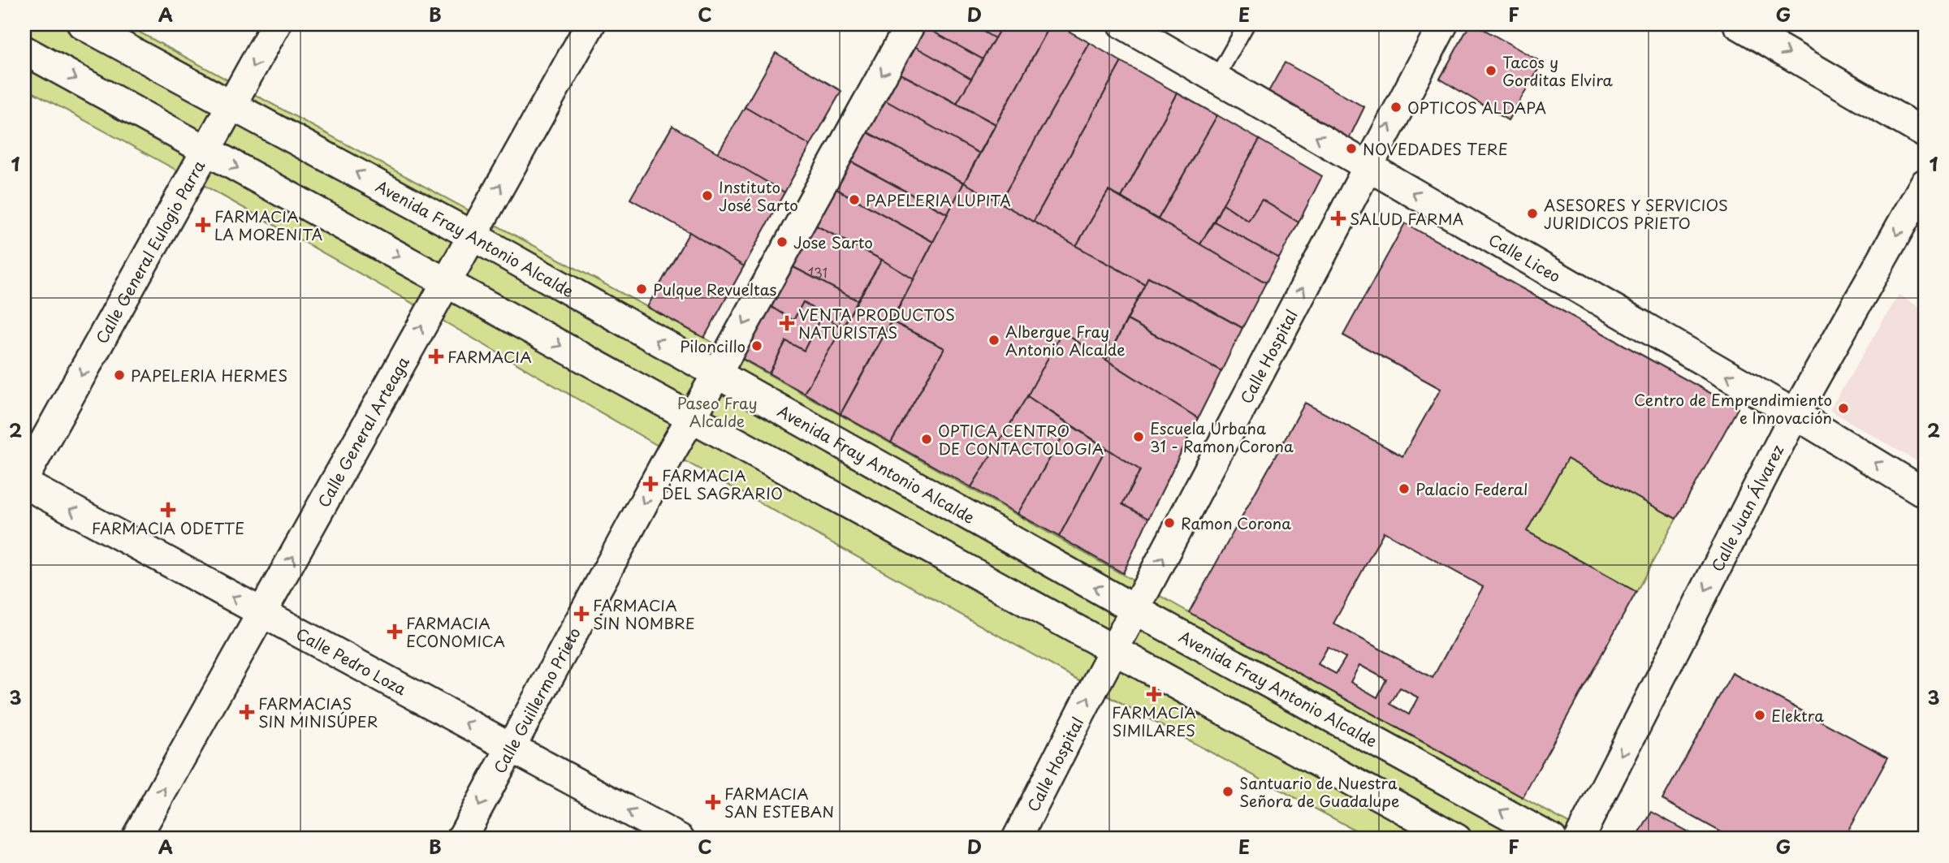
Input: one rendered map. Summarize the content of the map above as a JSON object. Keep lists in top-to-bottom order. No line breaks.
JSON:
{"streets":{"street":["Avenida Fray Antonio Alcalde","Calle General Eulogio Parra","Calle Liceo","Calle Hospital","Calle General Arteaga","Calle Juan Álvarez","Calle Pedro Loza","Calle Guillermo Prieto"]},"crossings":[["Avenida Fray Antonio Alcalde","Calle General Eulogio Parra"],["Avenida Fray Antonio Alcalde","Calle Hospital"],["Avenida Fray Antonio Alcalde","Calle General Arteaga"],["Avenida Fray Antonio Alcalde","Calle Guillermo Prieto"],["Calle Liceo","Calle Hospital"],["Calle Liceo","Calle Juan Álvarez"],["Calle General Arteaga","Calle Pedro Loza"],["Calle Pedro Loza","Calle Guillermo Prieto"]],"one_way":["Calle General Eulogio Parra","Calle Liceo","Calle Hospital","Calle General Arteaga","Calle Juan Álvarez","Calle Pedro Loza","Calle Guillermo Prieto"],"parks":["Paseo Fray Alcalde"],"places":{"other":["Tacos y Gorditas Elvira","OPTICOS ALDAPA","NOVEDADES TERE","Instituto José Sarto","PAPELERIA LUPITA","ASESORES Y SERVICIOS JURIDICOS PRIETO","Jose Sarto","Pulque Revueltas","Albergue Fray Antonio Alcalde","Piloncillo","PAPELERIA HERMES","Centro de Emprendimiento e Innovación","Escuela Urbana 31 - Ramon Corona","OPTICA CENTRO DE CONTACTOLOGIA","Palacio Federal","Ramon Corona","Elektra","Santuario de Nuestra Señora de Guadalupe"],"health":["SALUD FARMA","FARMACIA LA MORENITA","VENTA PRODUCTOS NATURISTAS","FARMACIA","FARMACIA DEL SAGRARIO","FARMACIA ODETTE","FARMACIA SIN NOMBRE","FARMACIA ECONOMICA","FARMACIA SIMILARES","FARMACIAS SIN MINISÚPER","FARMACIA SAN ESTEBAN"]},"house_numbers":["131"],"grid":{"columns":["A","B","C","D","E","F","G"],"rows":["1","2","3"]}}
